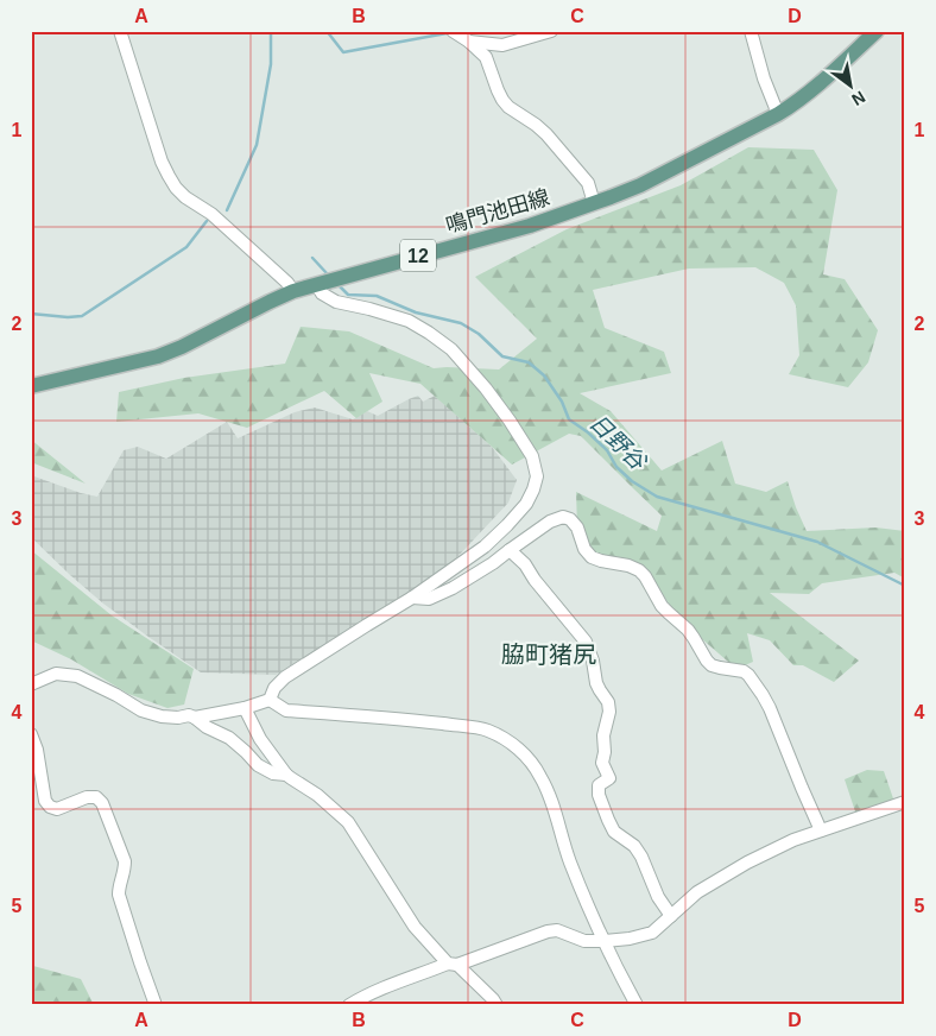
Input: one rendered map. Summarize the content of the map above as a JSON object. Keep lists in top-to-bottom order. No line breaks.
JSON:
{"streets":{"main road":["鳴門池田線","12"]},"districts":["脇町猪尻"],"water":["日野谷"],"north":"bottom right","grid":{"columns":["A","B","C","D"],"rows":["1","2","3","4","5"]}}
